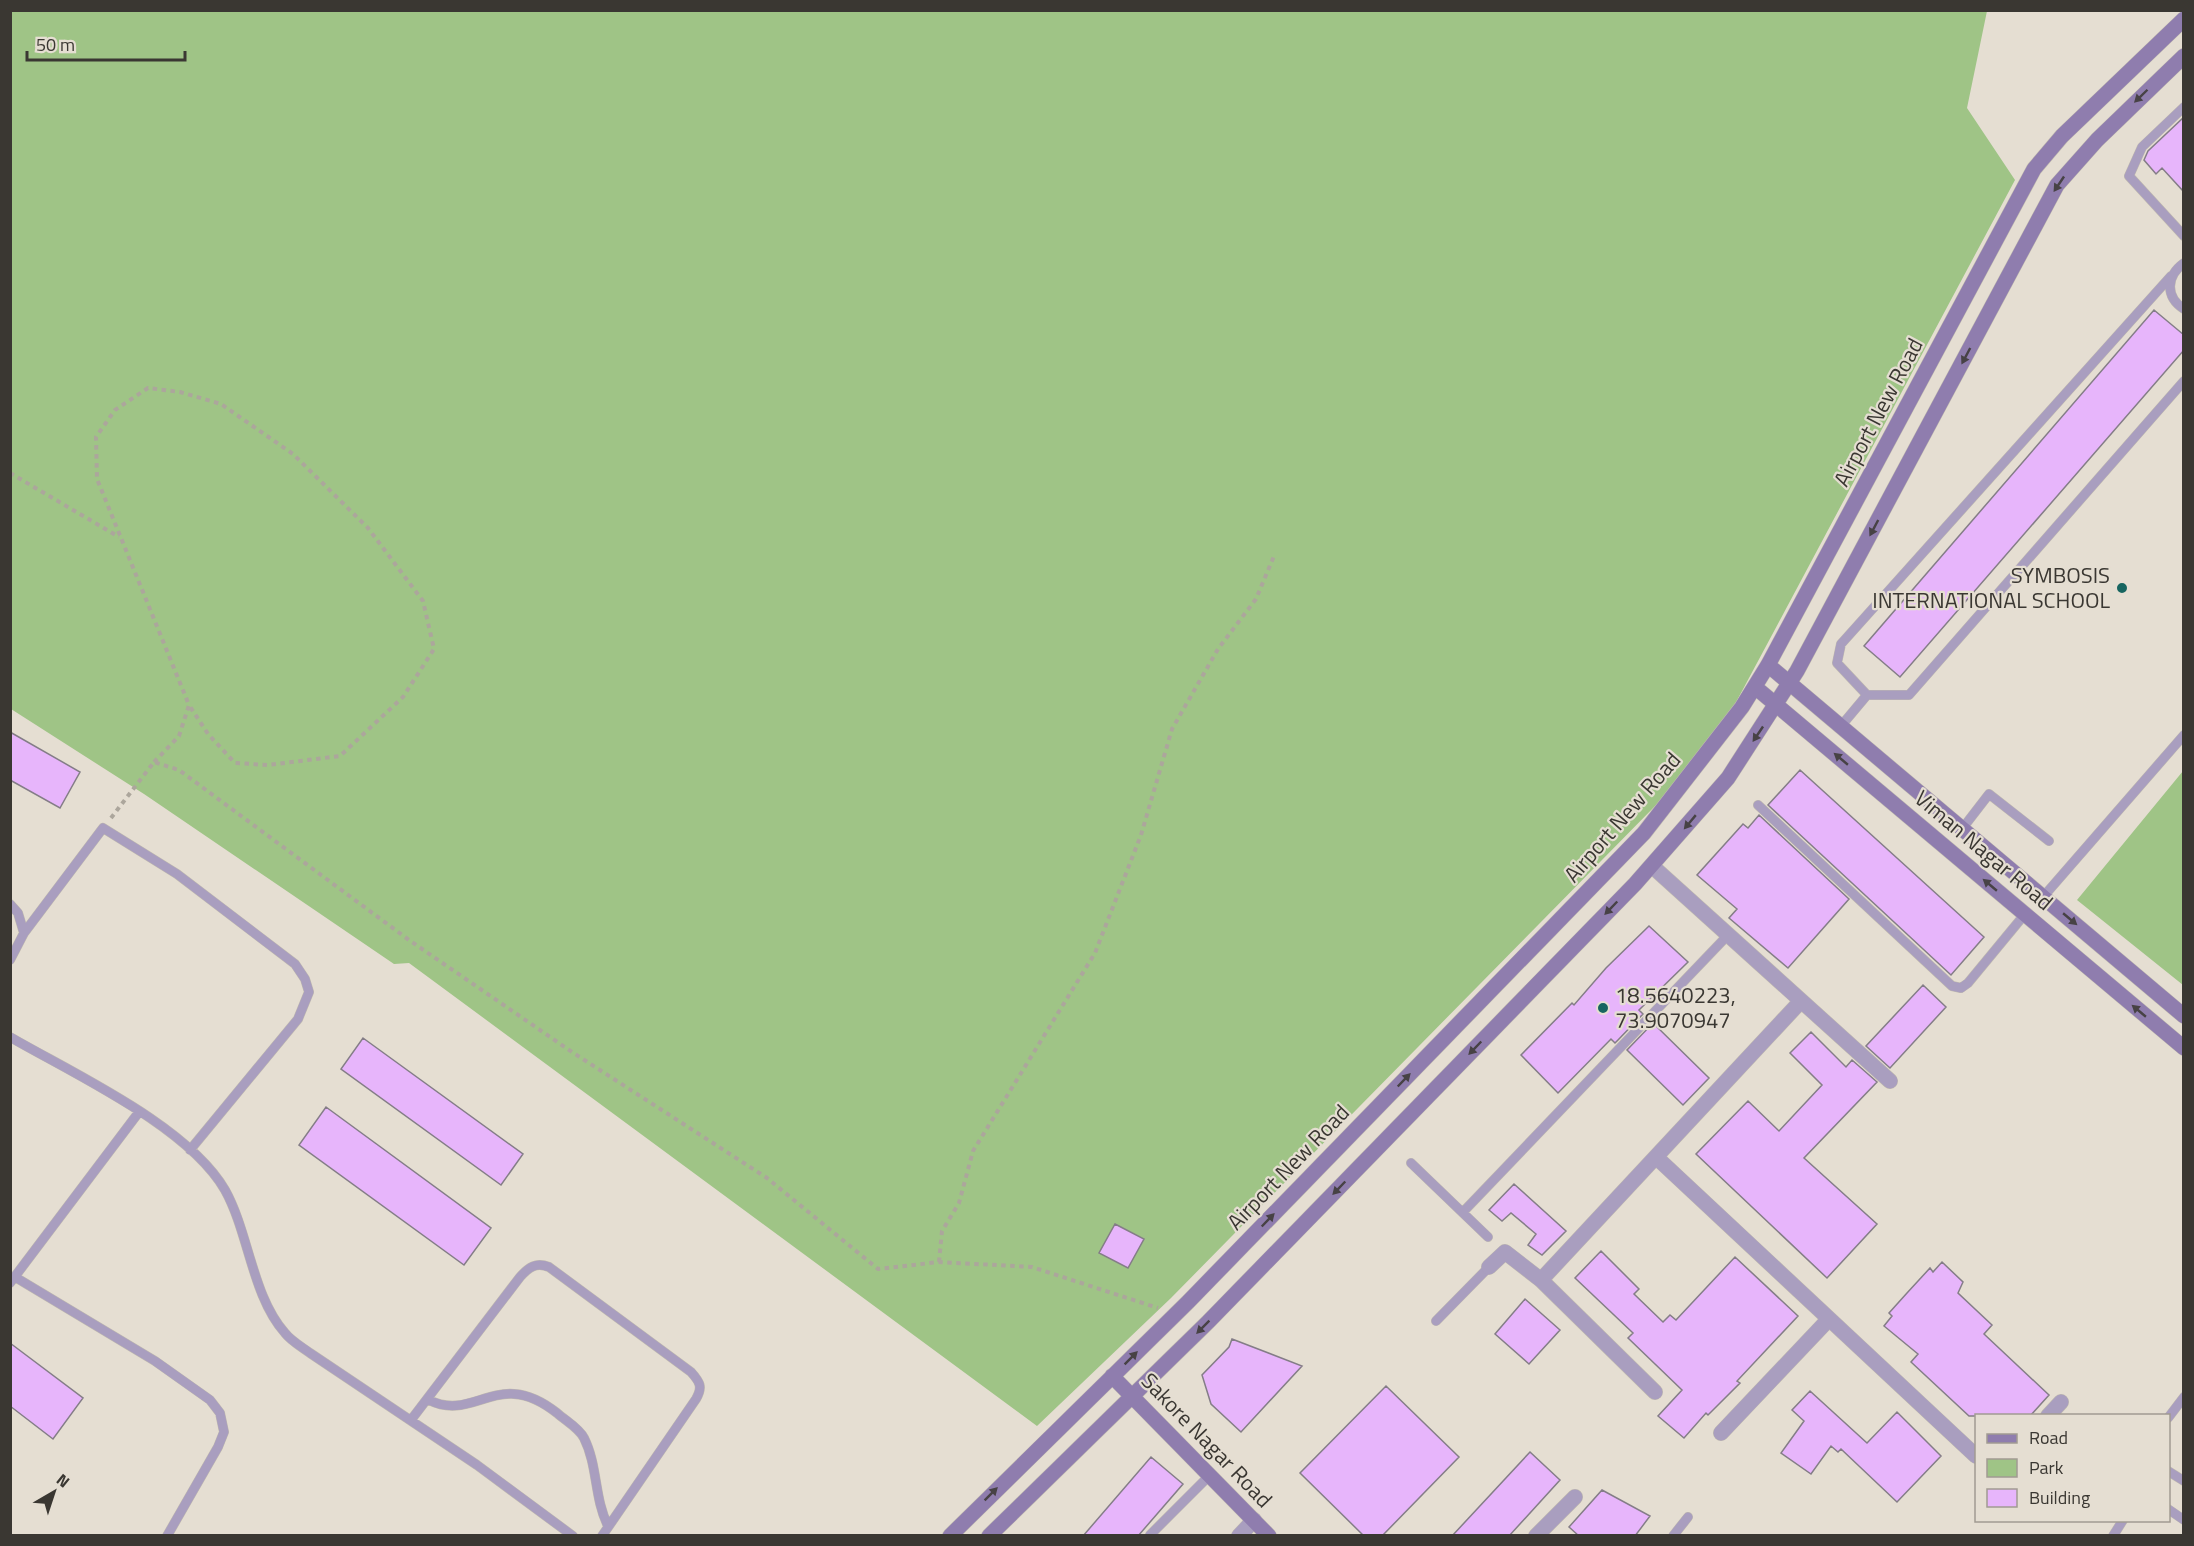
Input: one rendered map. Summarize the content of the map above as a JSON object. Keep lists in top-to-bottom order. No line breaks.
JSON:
{"streets":{"main road":["Airport New Road","Viman Nagar Road","Sakore Nagar Road"]},"crossings":[["Airport New Road","Viman Nagar Road"],["Airport New Road","Sakore Nagar Road"]],"places":["SYMBOSIS INTERNATIONAL SCHOOL","18.5640223, 73.9070947"],"legend":["Road","Park","Building"],"scale_bar":"50 m","north":"top right"}
